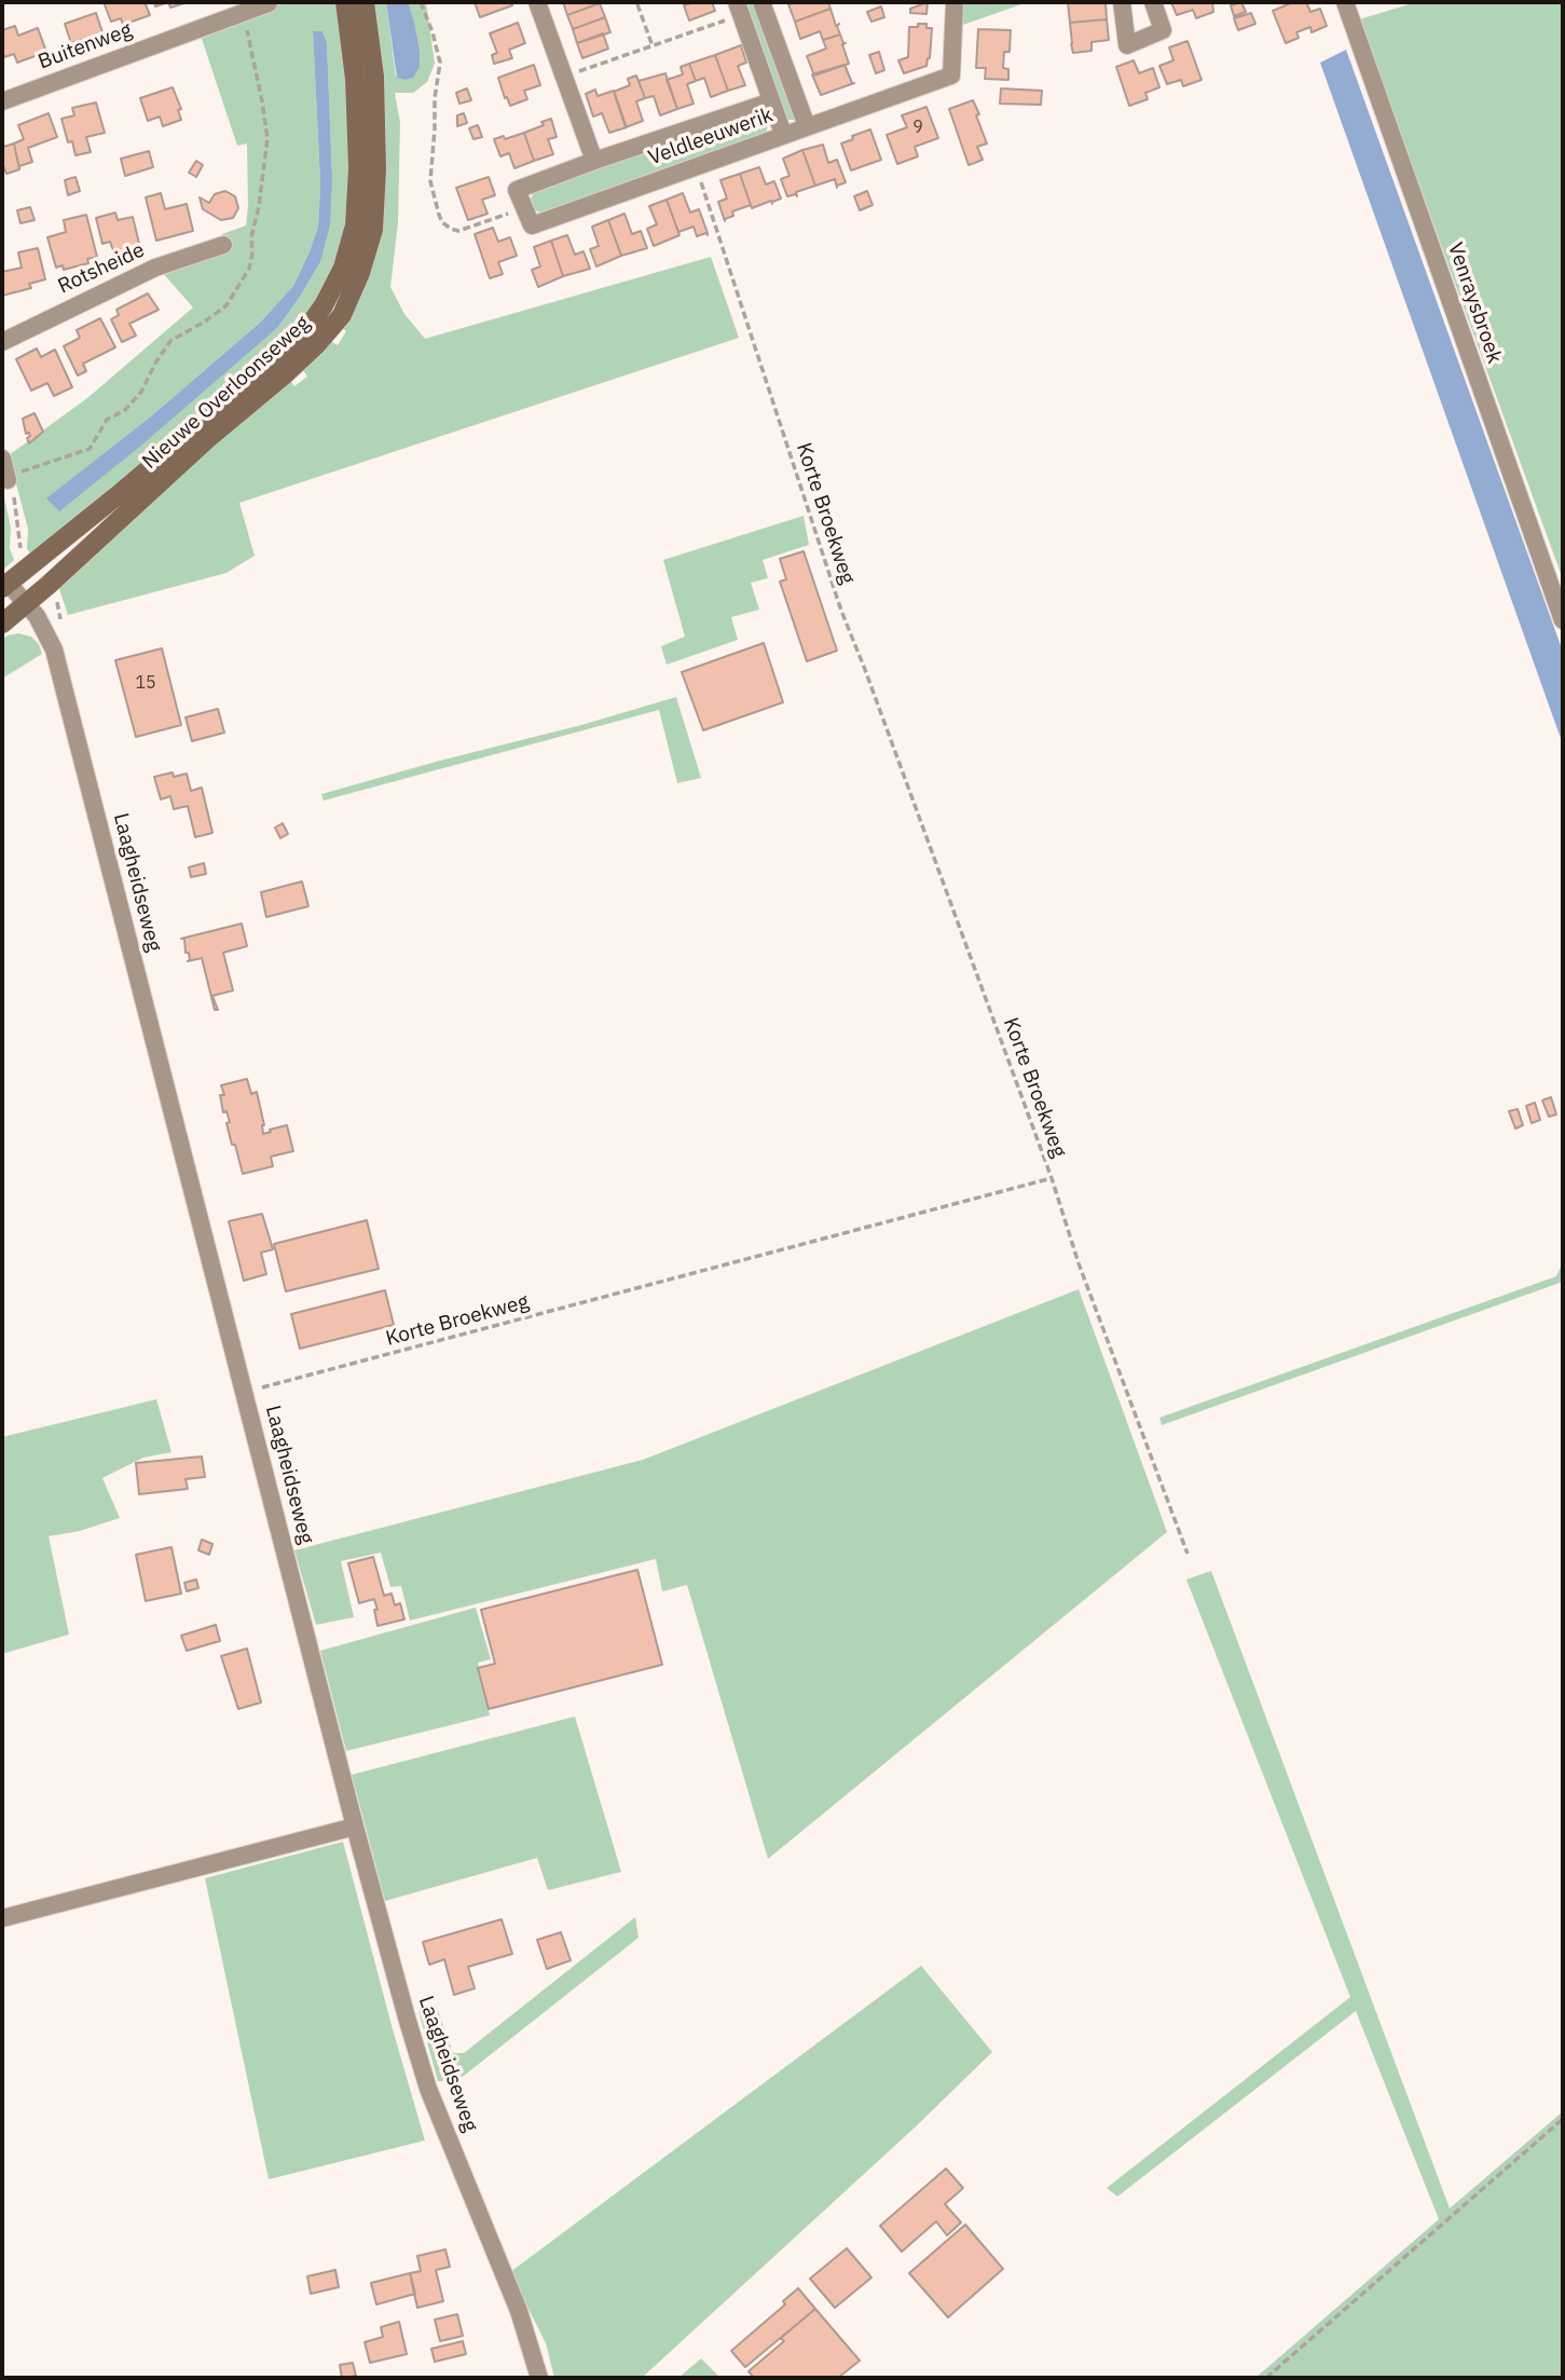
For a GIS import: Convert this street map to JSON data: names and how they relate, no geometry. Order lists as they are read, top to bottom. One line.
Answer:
{"streets":{"street":["Buitenweg","Veldleeuwerik","Rotsheide","Venraysbroek","Nieuwe Overloonseweg","Laagheidseweg"],"path":["Korte Broekweg"]},"crossings":[["Veldleeuwerik","Korte Broekweg"],["Nieuwe Overloonseweg","Laagheidseweg"],["Korte Broekweg","Laagheidseweg"]],"house_numbers":["9","15"]}
